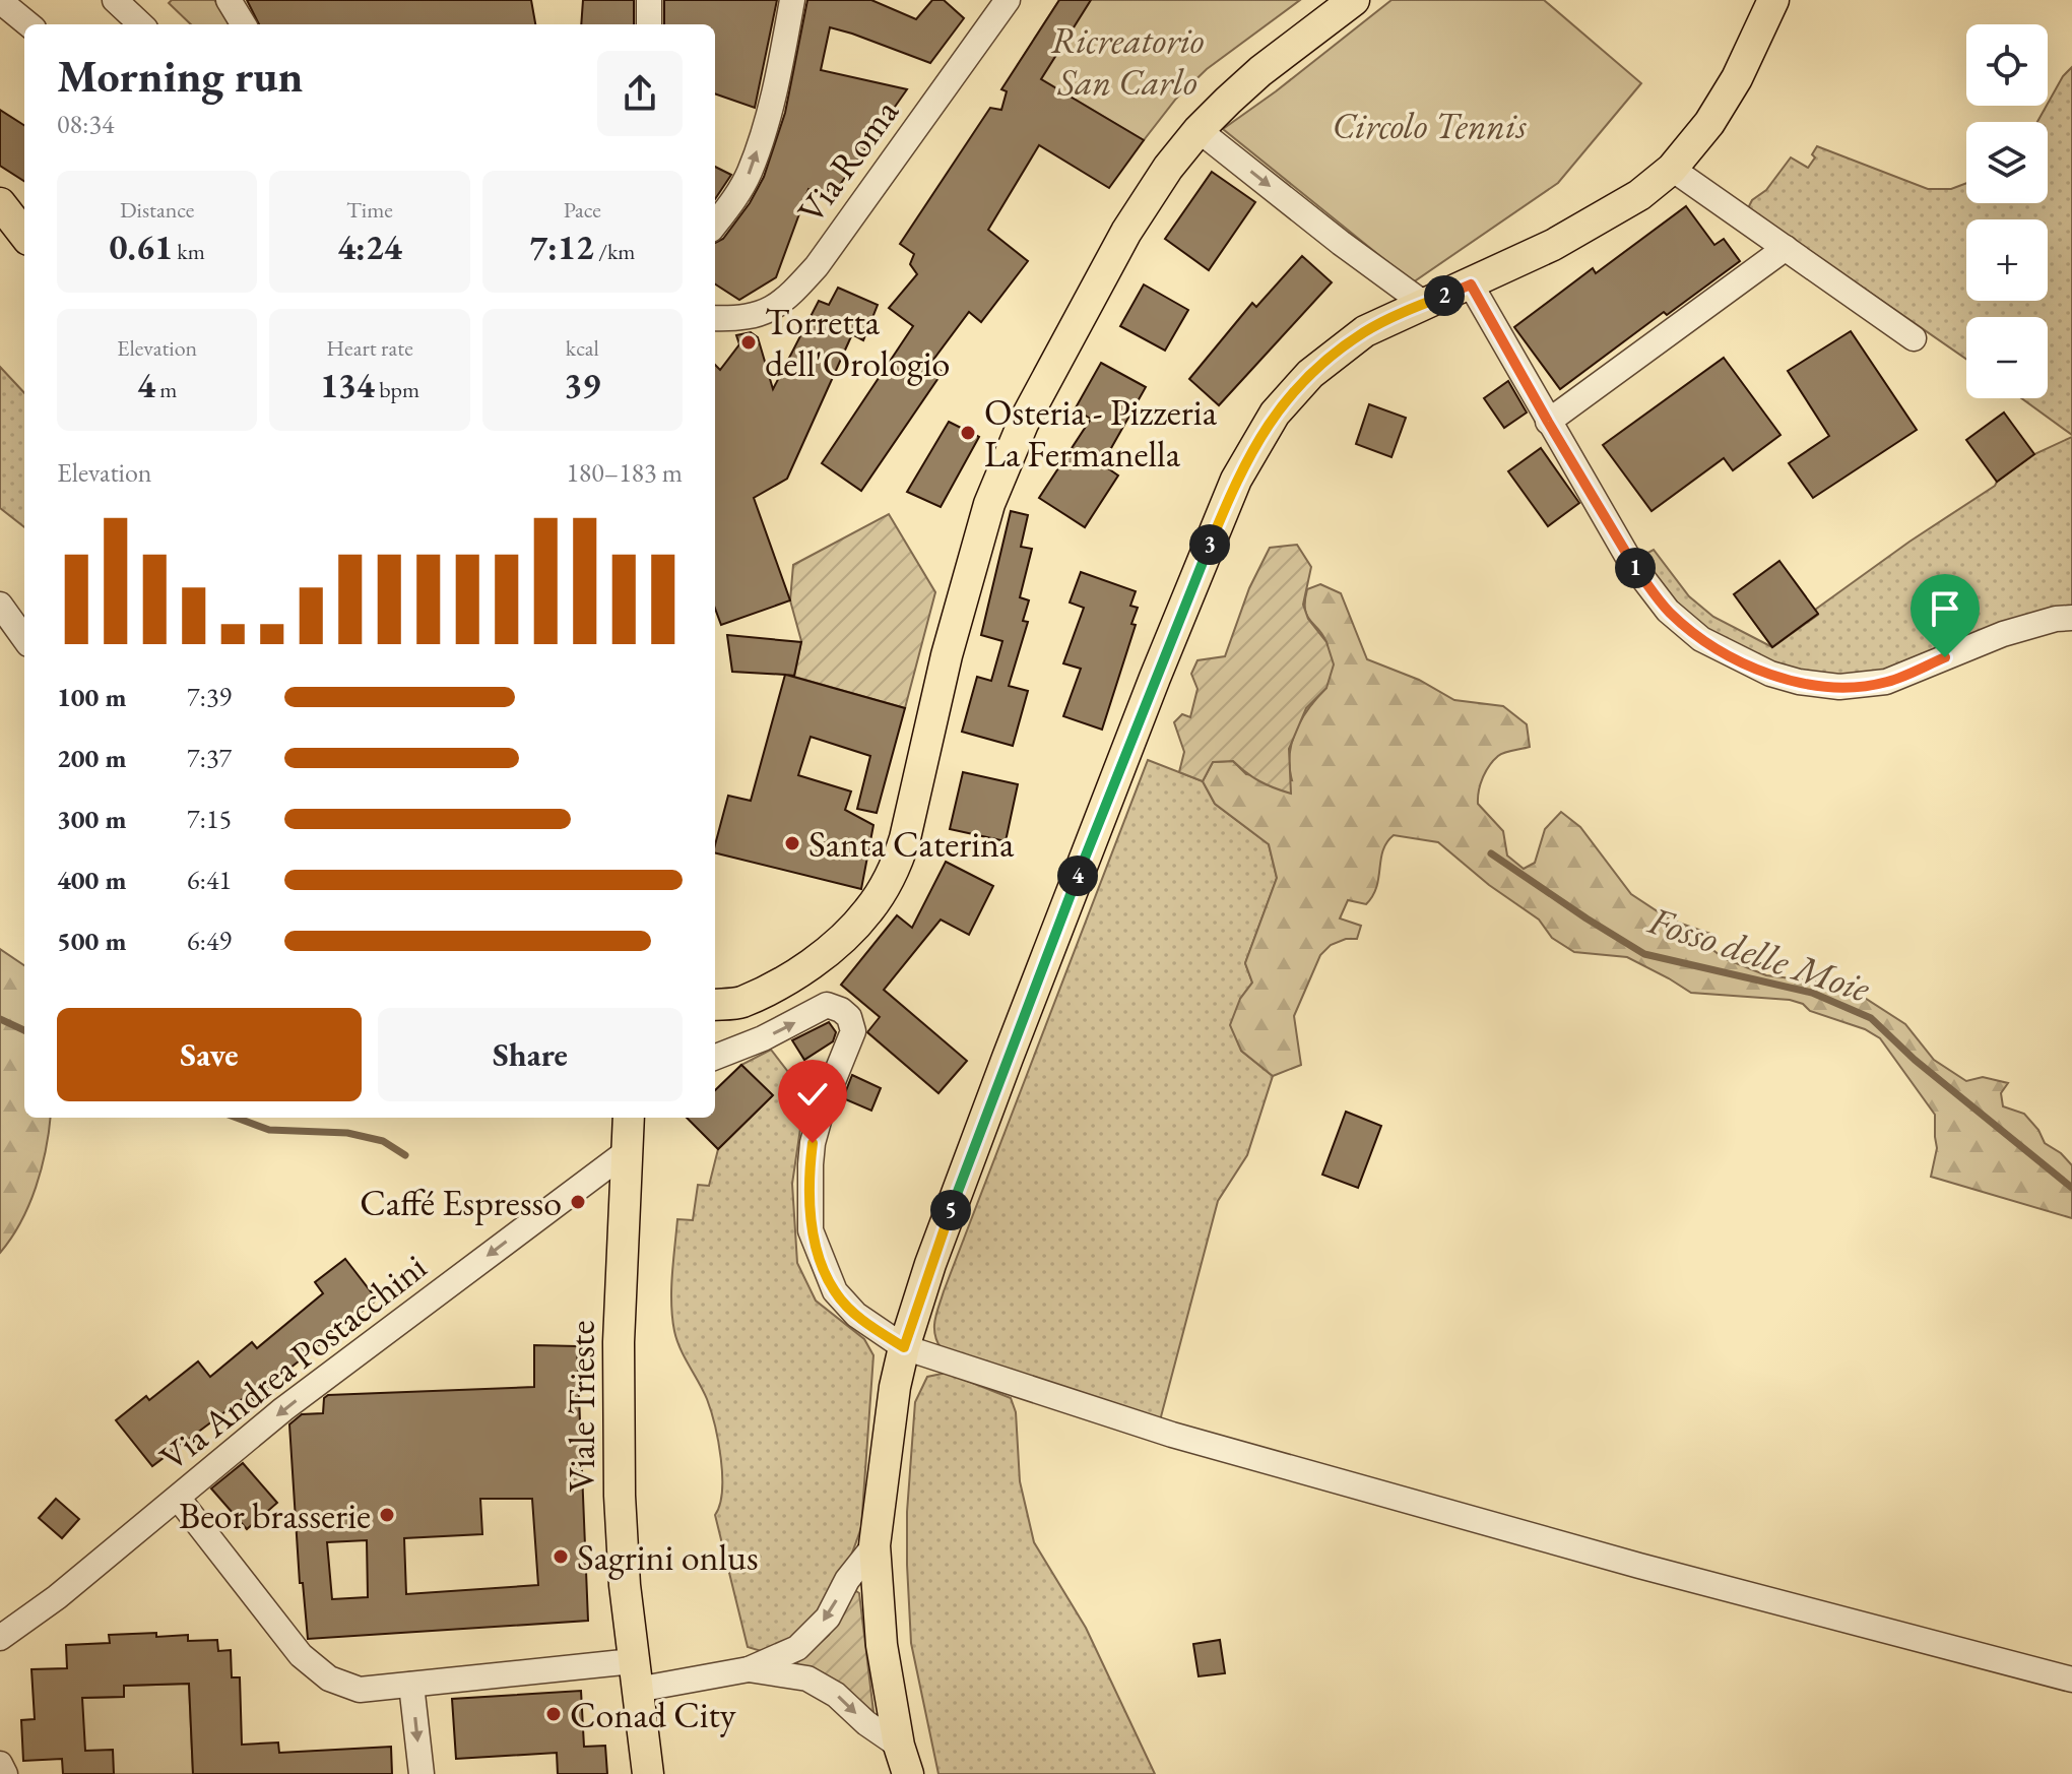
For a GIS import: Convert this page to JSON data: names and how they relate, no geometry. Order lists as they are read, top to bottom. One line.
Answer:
{"streets":{"main road":["Viale Trieste"],"street":["Via Roma","Via Andrea Postacchini"]},"crossings":[["Via Andrea Postacchini","Viale Trieste"]],"one_way":["Via Andrea Postacchini"],"water":["Fosso delle Moie"],"parks":["Ricreatorio San Carlo","Circolo Tennis"],"places":["Torretta dell'Orologio","Osteria - Pizzeria La Fermanella","Santa Caterina","Caffé Espresso","Beor brasserie","Sagrini onlus","Conad City"],"page":{"map_buttons":["+","−"],"heading":["Morning run","08:34"],"stats":[["Distance","0.61 km"],["Time","4:24"],["Pace","7:12 /km"],["Elevation","4 m"],["Heart rate","134 bpm"],["kcal","39"]],"pins":["2","3","1","4","5"],"chart":["Elevation","180–183 m"],"list":[{"name":"100 m","note":"7:39"},{"name":"200 m","note":"7:37"},{"name":"300 m","note":"7:15"},{"name":"400 m","note":"6:41"},{"name":"500 m","note":"6:49"}],"buttons":["Save","Share"]}}
